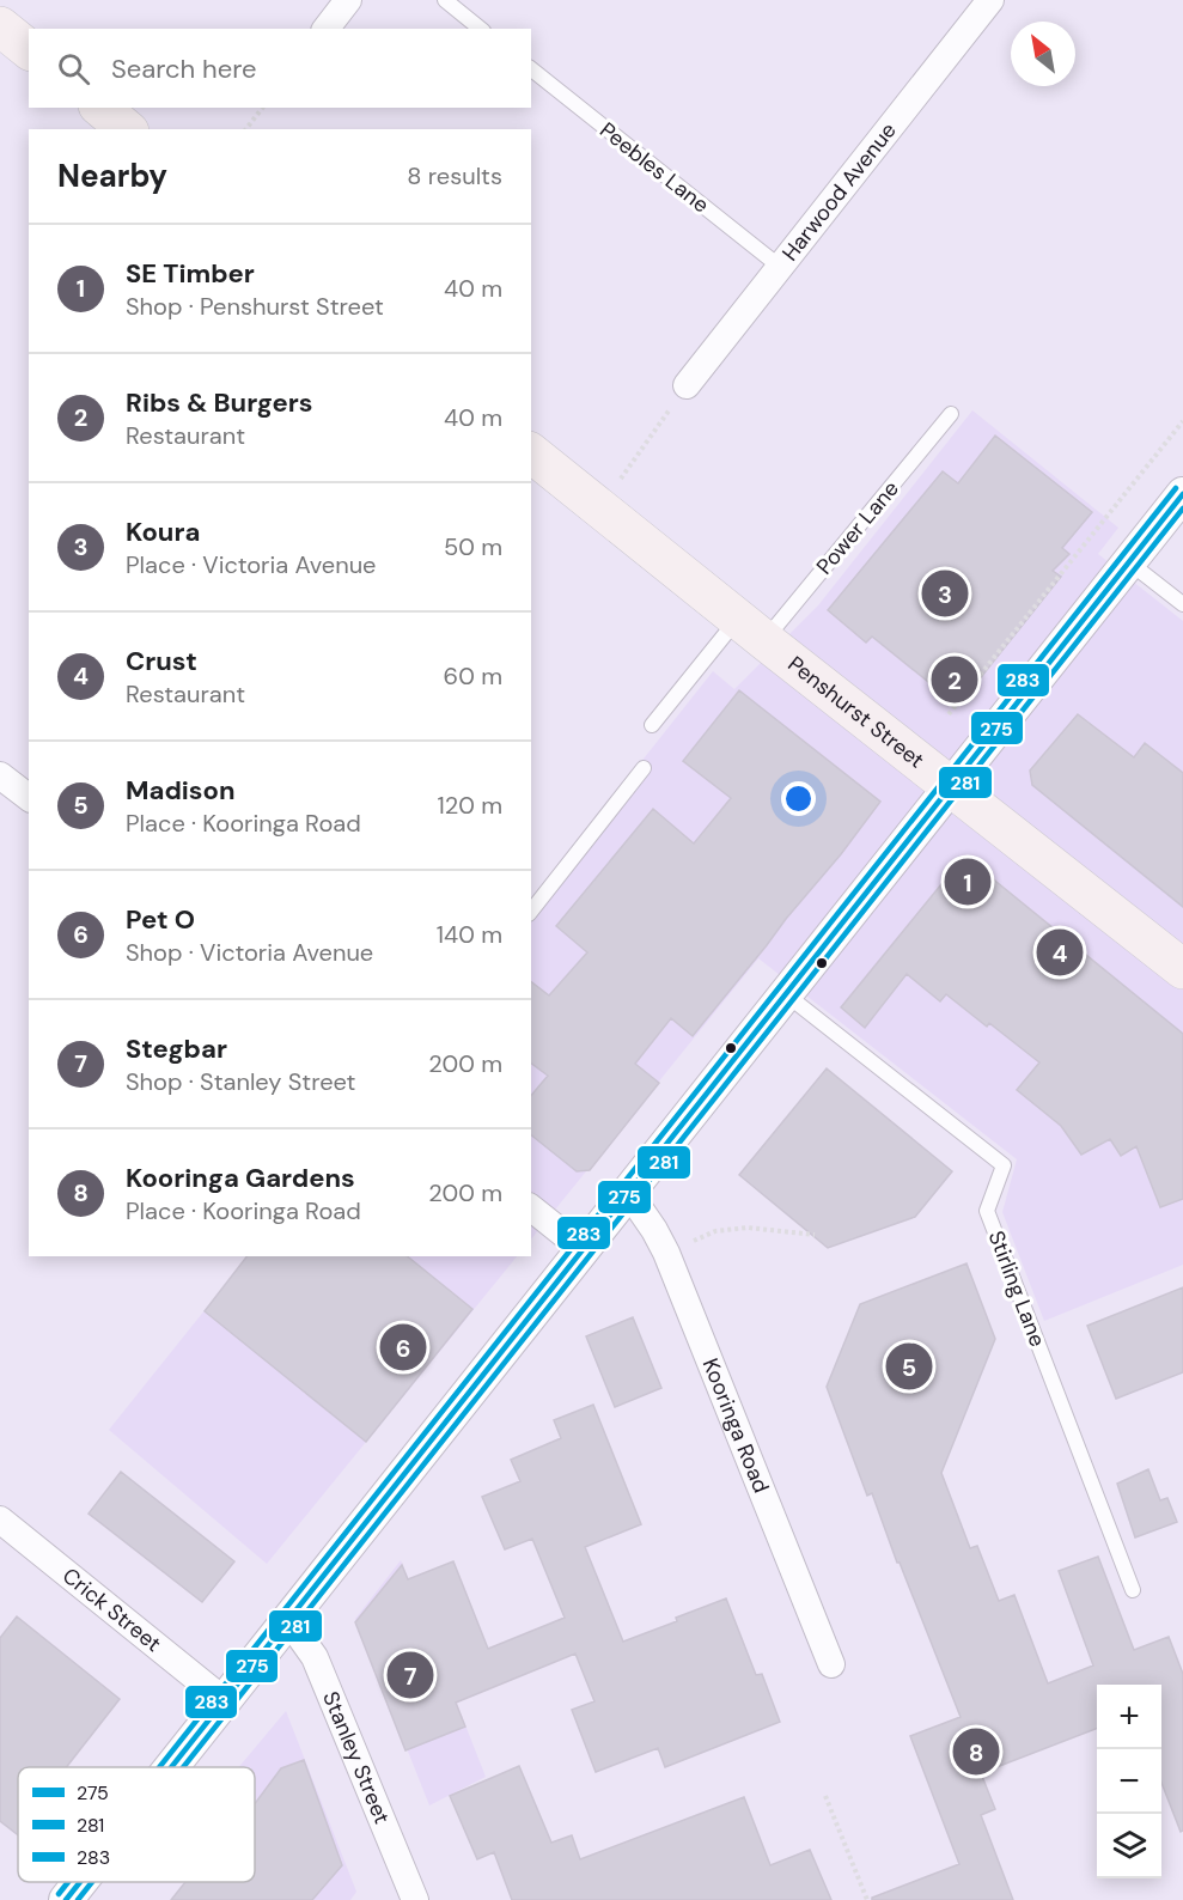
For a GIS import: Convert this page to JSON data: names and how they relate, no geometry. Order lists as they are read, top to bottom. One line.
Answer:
{"streets":{"main road":["Penshurst Street"],"street":["Harwood Avenue","Kooringa Road","Crick Street","Stanley Street"],"lane":["Peebles Lane","Power Lane","Stirling Lane"]},"crossings":[["Peebles Lane","Harwood Avenue"],["Power Lane","Penshurst Street"]],"lines":["transit line 283","transit line 275","transit line 281"],"legend":["275","281","283"],"north":"top left","page":{"search":"Search here","heading":["Nearby","8 results"],"list":[{"mark":"1","name":"SE Timber","note":"Shop · Penshurst Street","value":"40 m"},{"mark":"2","name":"Ribs & Burgers","note":"Restaurant","value":"40 m"},{"mark":"3","name":"Koura","note":"Place · Victoria Avenue","value":"50 m"},{"mark":"4","name":"Crust","note":"Restaurant","value":"60 m"},{"mark":"5","name":"Madison","note":"Place · Kooringa Road","value":"120 m"},{"mark":"6","name":"Pet O","note":"Shop · Victoria Avenue","value":"140 m"},{"mark":"7","name":"Stegbar","note":"Shop · Stanley Street","value":"200 m"},{"mark":"8","name":"Kooringa Gardens","note":"Place · Kooringa Road","value":"200 m"}],"pins":["3","2","1","4","6","5","7","8"],"map_buttons":["+","−"]}}
